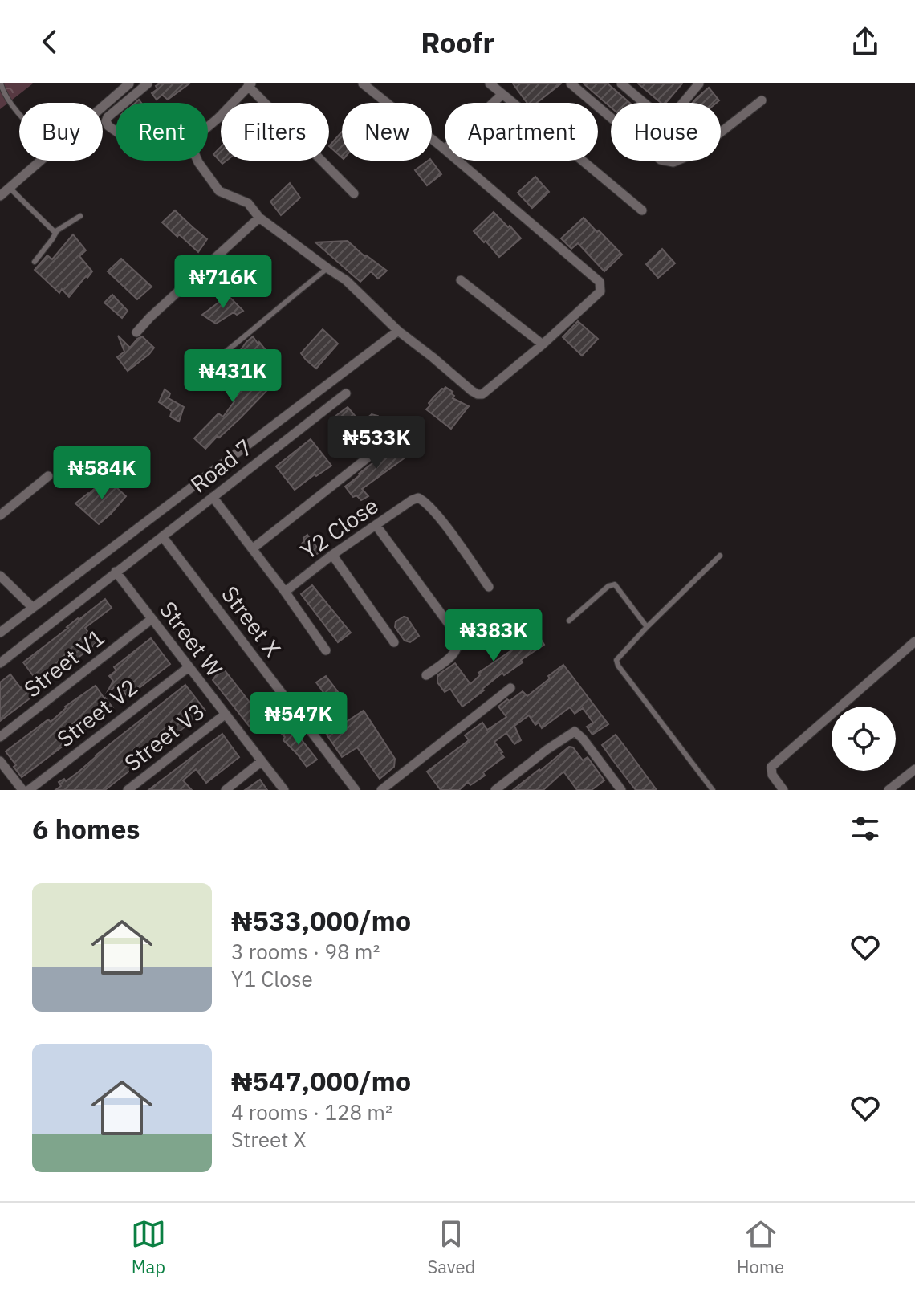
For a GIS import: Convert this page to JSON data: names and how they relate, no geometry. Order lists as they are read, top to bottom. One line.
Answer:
{"streets":{"street":["Road 7","Y2 Close","Street X","Street W","Street V1","Street V2","Street V3"]},"crossings":[["Road 7","Street X"],["Road 7","Street W"],["Street W","Street V1"],["Street W","Street V2"],["Street W","Street V3"]],"page":{"header":"Roofr","chip":["Buy","Rent","Filters","New","Apartment","House"],"price":["₦716K","₦431K","₦533K","₦584K","₦383K","₦547K"],"heading":"6 homes","list":[{"name":"₦533,000/mo","note":"3 rooms · 98 m² · Y1 Close"},{"name":"₦547,000/mo","note":"4 rooms · 128 m² · Street X"}],"tabs":["Map","Saved","Home"]}}
